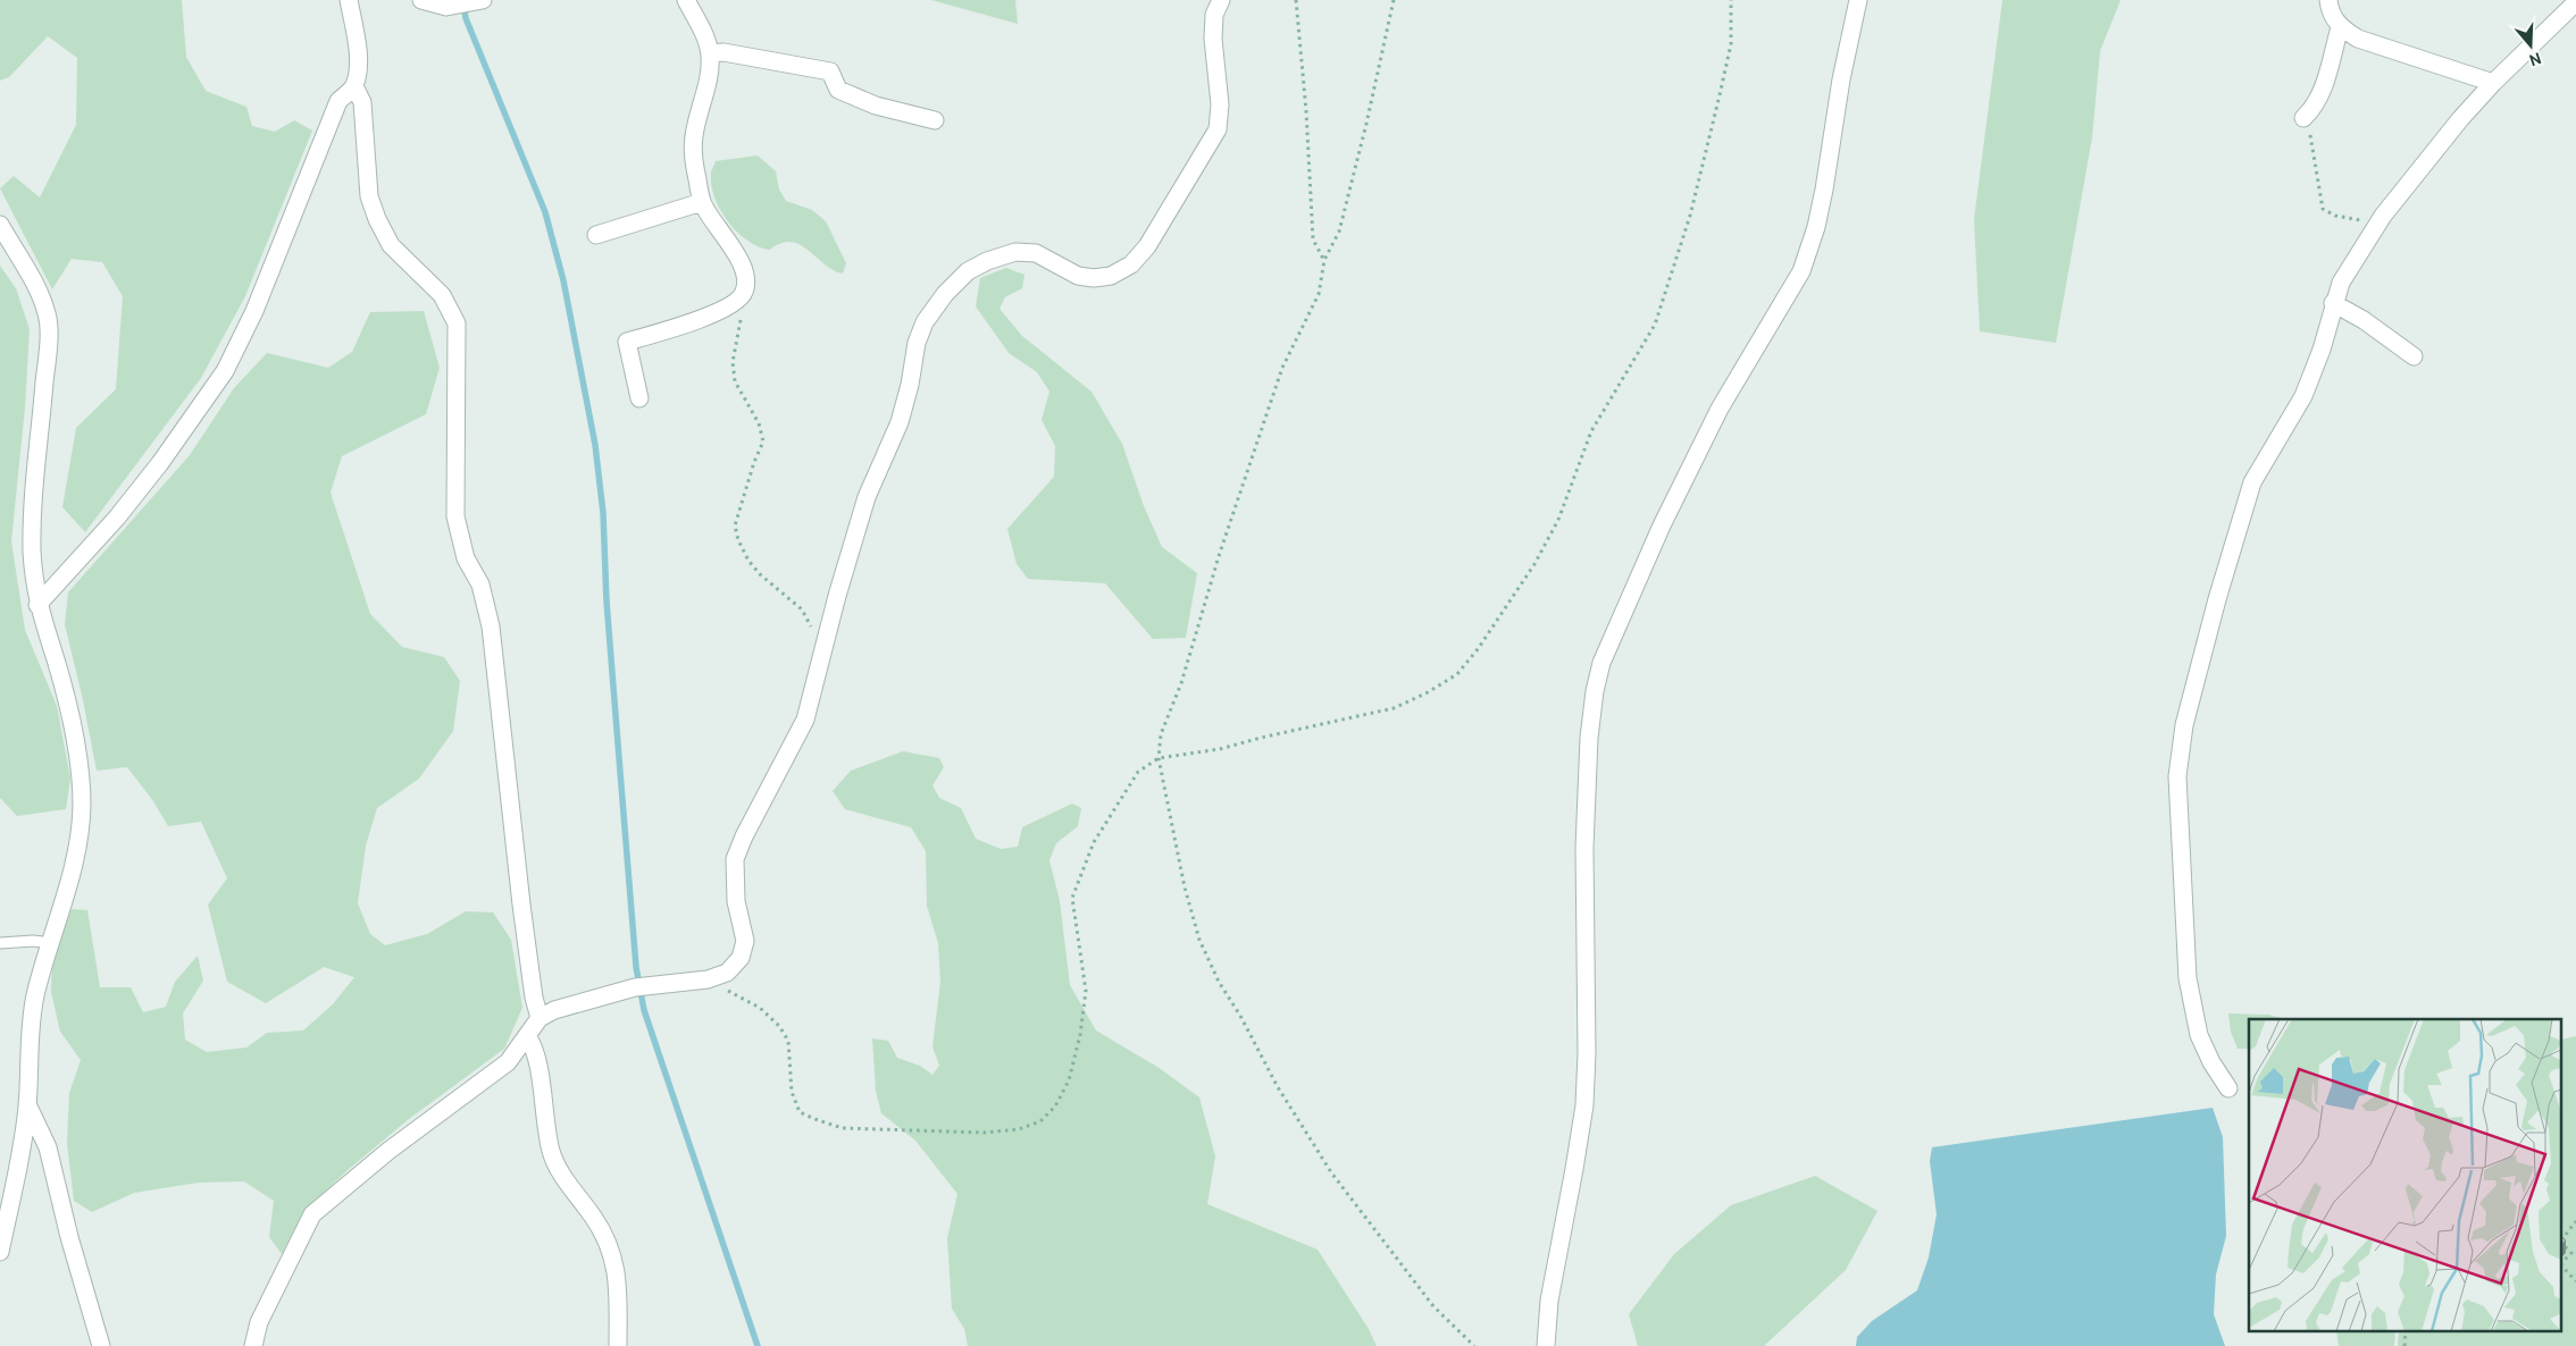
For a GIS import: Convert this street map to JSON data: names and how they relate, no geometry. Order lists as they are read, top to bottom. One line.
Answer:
{"north":"bottom"}
